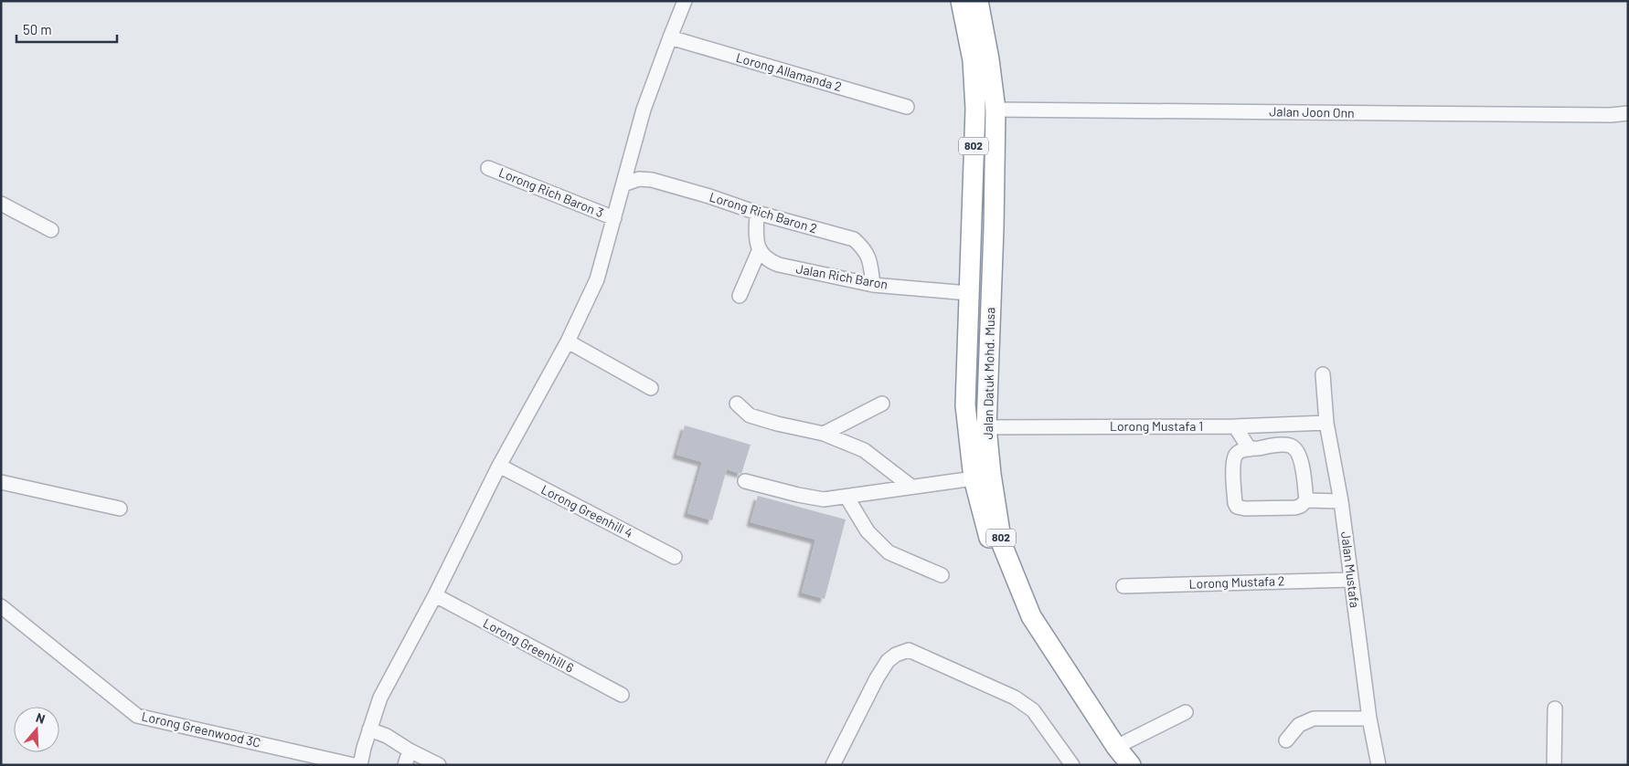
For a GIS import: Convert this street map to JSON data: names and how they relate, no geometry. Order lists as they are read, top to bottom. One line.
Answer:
{"streets":{"highway":["802","Jalan Datuk Mohd. Musa"],"street":["Lorong Allamanda 2","Jalan Joon Onn","Lorong Rich Baron 3","Lorong Rich Baron 2","Jalan Rich Baron","Lorong Mustafa 1","Lorong Greenhill 4","Jalan Mustafa","Lorong Mustafa 2","Lorong Greenhill 6","Lorong Greenwood 3C"]},"crossings":[["Jalan Joon Onn","Jalan Datuk Mohd. Musa"],["Lorong Rich Baron 2","Jalan Rich Baron"],["Jalan Rich Baron","Jalan Datuk Mohd. Musa"],["Jalan Datuk Mohd. Musa","Lorong Mustafa 1"],["Lorong Mustafa 1","Jalan Mustafa"],["Jalan Mustafa","Lorong Mustafa 2"]],"scale_bar":"50 m","north":"top"}
